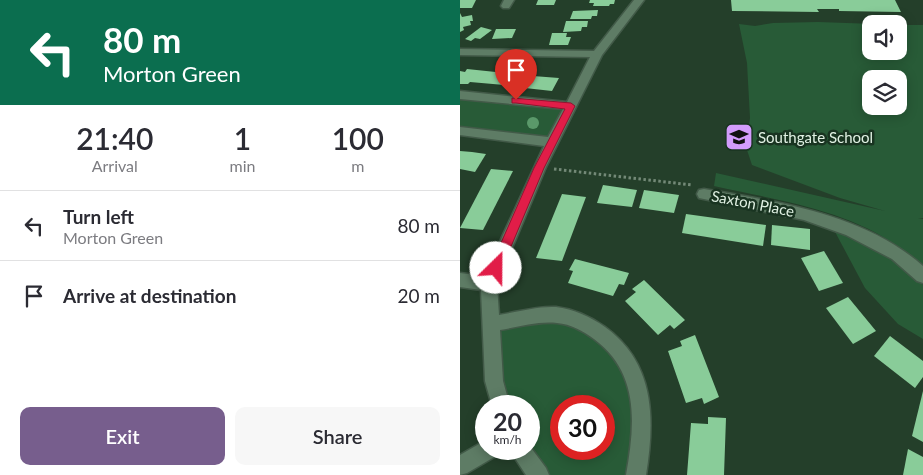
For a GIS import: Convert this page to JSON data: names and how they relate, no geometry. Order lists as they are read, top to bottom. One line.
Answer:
{"streets":{"street":["Saxton Place"]},"places":{"school or university":["Southgate School"]},"page":{"turn":["80 m","Morton Green"],"eta":["21:40","Arrival","1","min","100","m"],"list":[{"name":"Turn left","note":"Morton Green","value":"80 m"},{"name":"Arrive at destination","value":"20 m"}],"speed":"20 km/h","limit":"30","buttons":["Exit","Share"]}}
